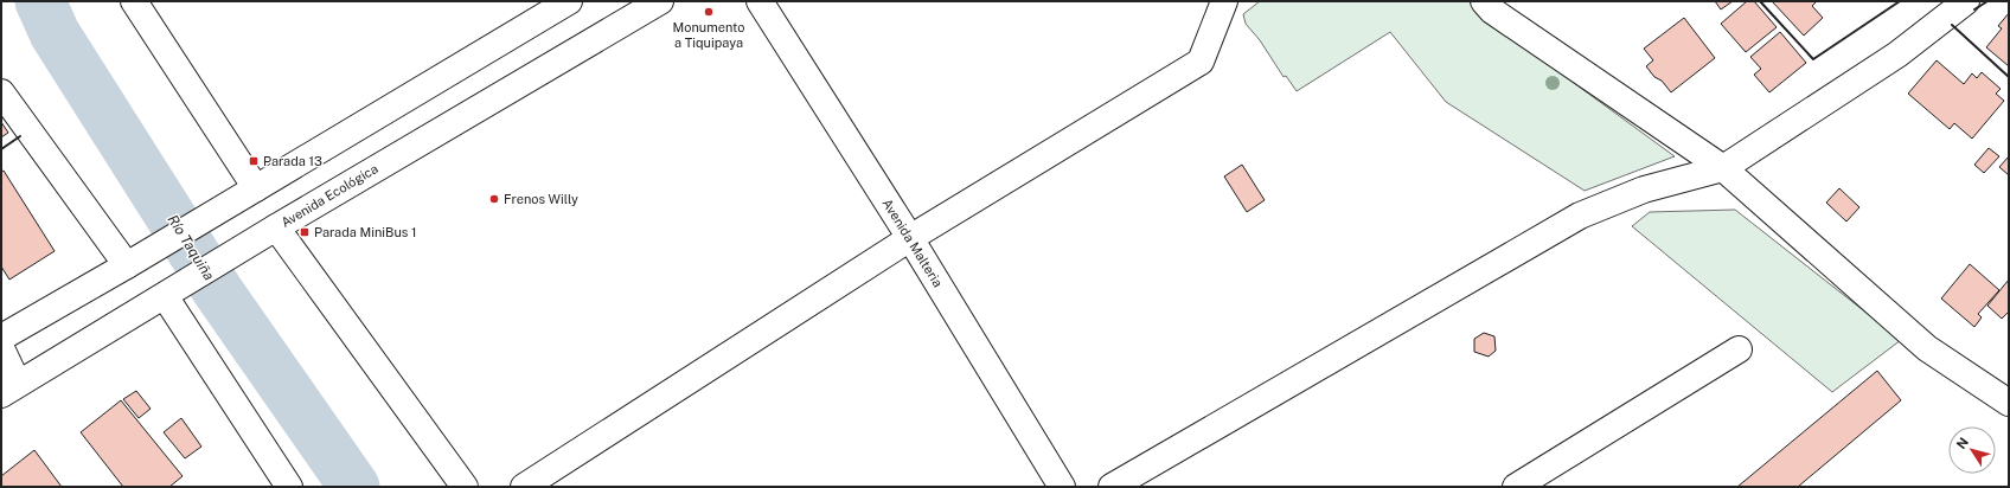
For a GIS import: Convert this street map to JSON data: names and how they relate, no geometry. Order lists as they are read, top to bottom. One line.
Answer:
{"streets":{"street":["Avenida Ecológica","Avenida Malteria"]},"water":["Río Taquiña"],"places":{"other":["Monumento a Tiquipaya","Frenos Willy"],"transit":["Parada 13","Parada MiniBus 1"]},"north":"top left"}
